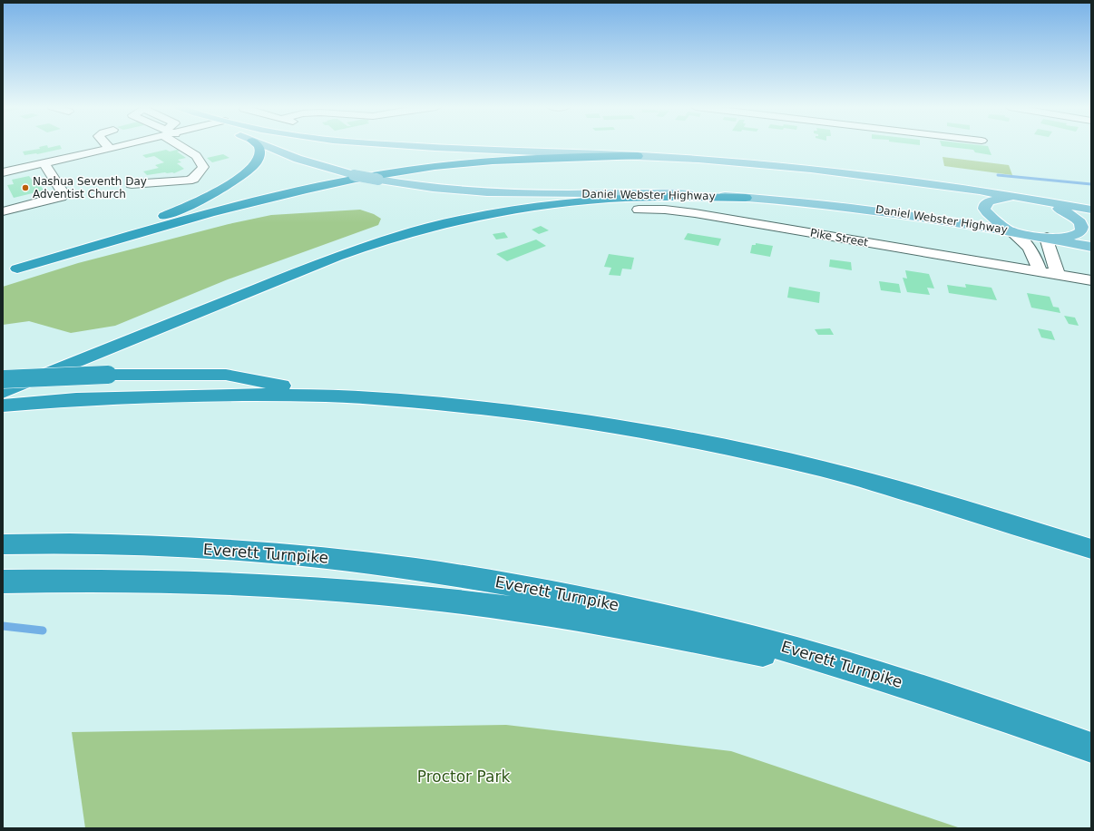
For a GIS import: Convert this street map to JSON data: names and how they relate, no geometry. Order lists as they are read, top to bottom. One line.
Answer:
{"streets":{"highway":["Everett Turnpike"],"main road":["Daniel Webster Highway"],"street":["Pike Street"]},"parks":["Proctor Park"],"places":["Nashua Seventh Day Adventist Church"]}
